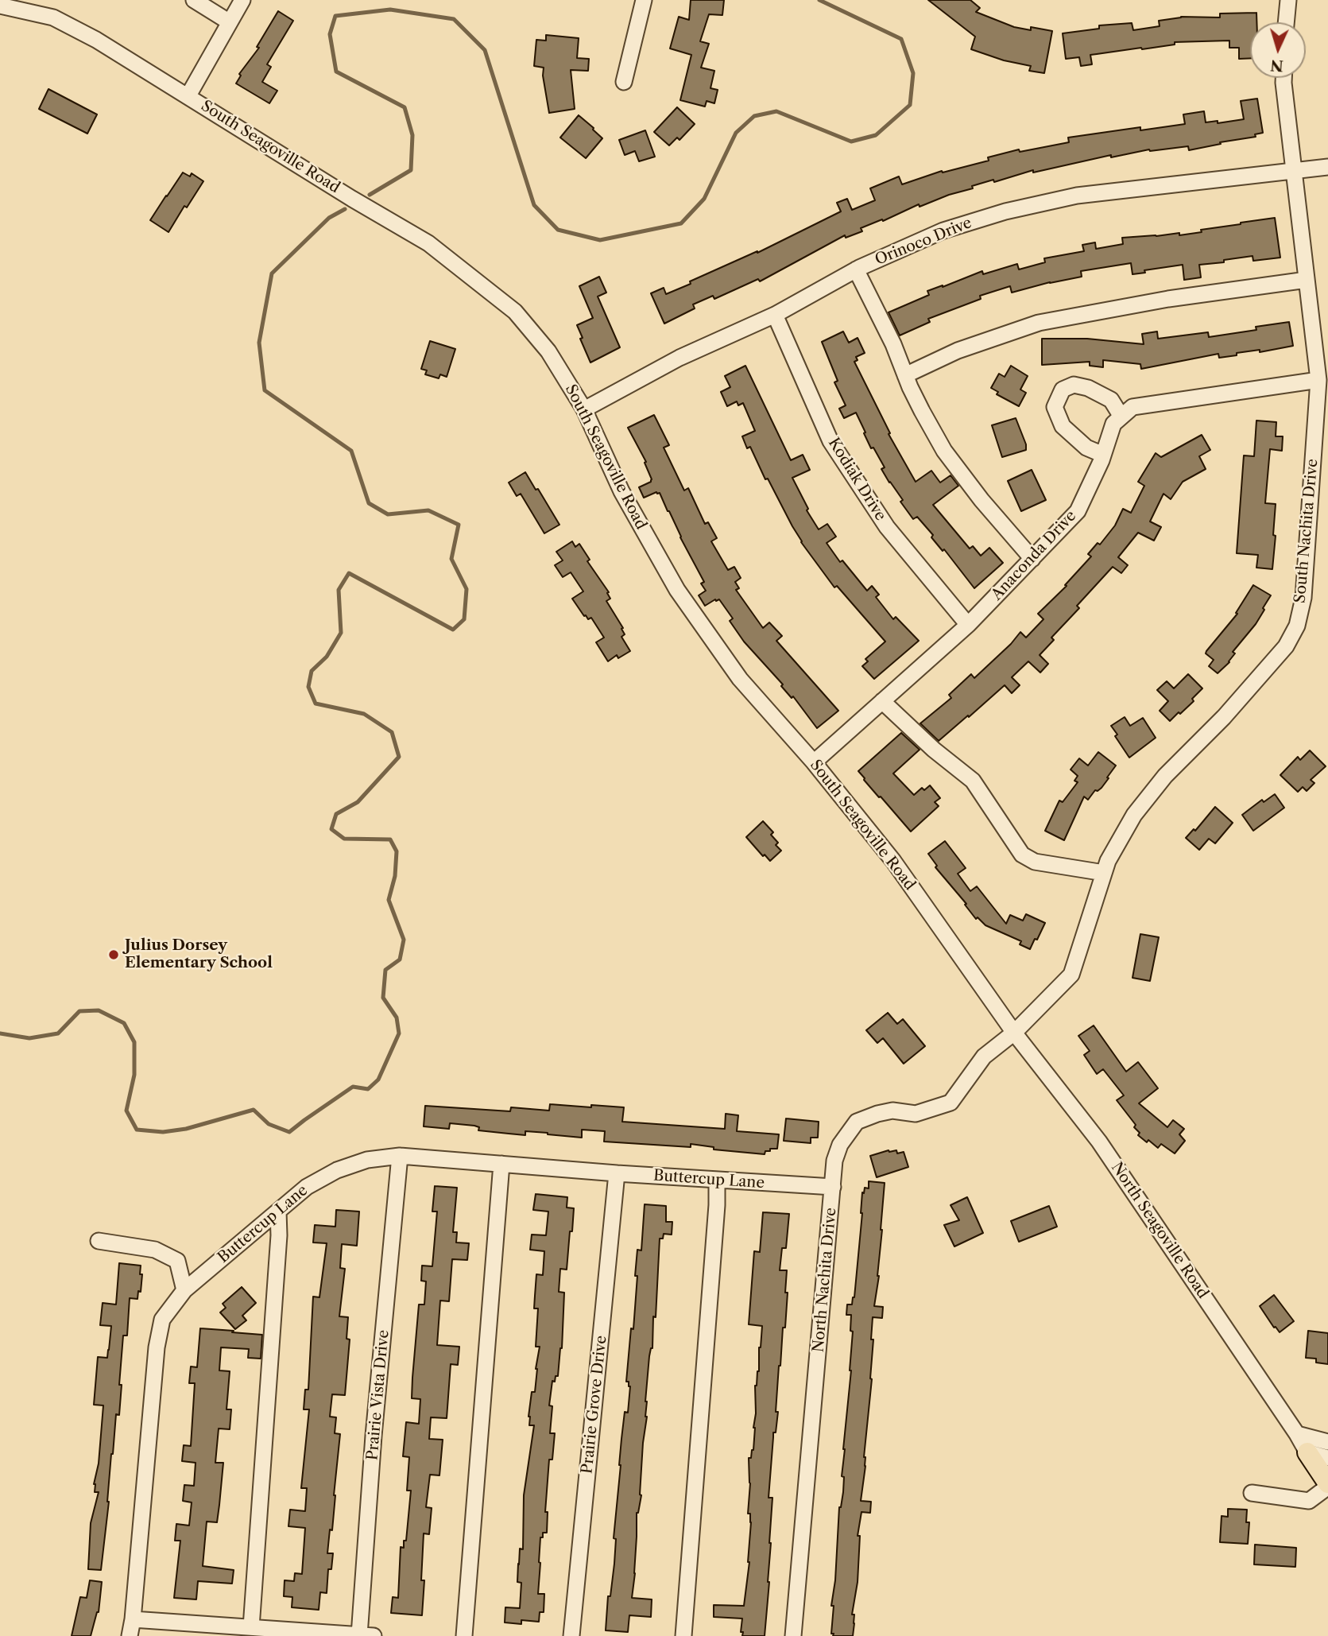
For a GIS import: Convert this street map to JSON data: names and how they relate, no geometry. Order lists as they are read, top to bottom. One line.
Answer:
{"streets":{"street":["South Seagoville Road","Orinoco Drive","Kodiak Drive","South Nachita Drive","Anaconda Drive","Buttercup Lane","North Seagoville Road","North Nachita Drive","Prairie Vista Drive","Prairie Grove Drive"]},"crossings":[["South Seagoville Road","Orinoco Drive"],["South Seagoville Road","South Nachita Drive"],["South Seagoville Road","Anaconda Drive"],["South Seagoville Road","North Seagoville Road"],["South Seagoville Road","North Nachita Drive"],["Orinoco Drive","Kodiak Drive"],["Orinoco Drive","South Nachita Drive"],["Kodiak Drive","Anaconda Drive"],["South Nachita Drive","North Seagoville Road"],["South Nachita Drive","North Nachita Drive"],["Buttercup Lane","North Nachita Drive"],["Buttercup Lane","Prairie Vista Drive"],["Buttercup Lane","Prairie Grove Drive"],["North Seagoville Road","North Nachita Drive"]],"places":["Julius Dorsey Elementary School"],"north":"bottom"}
